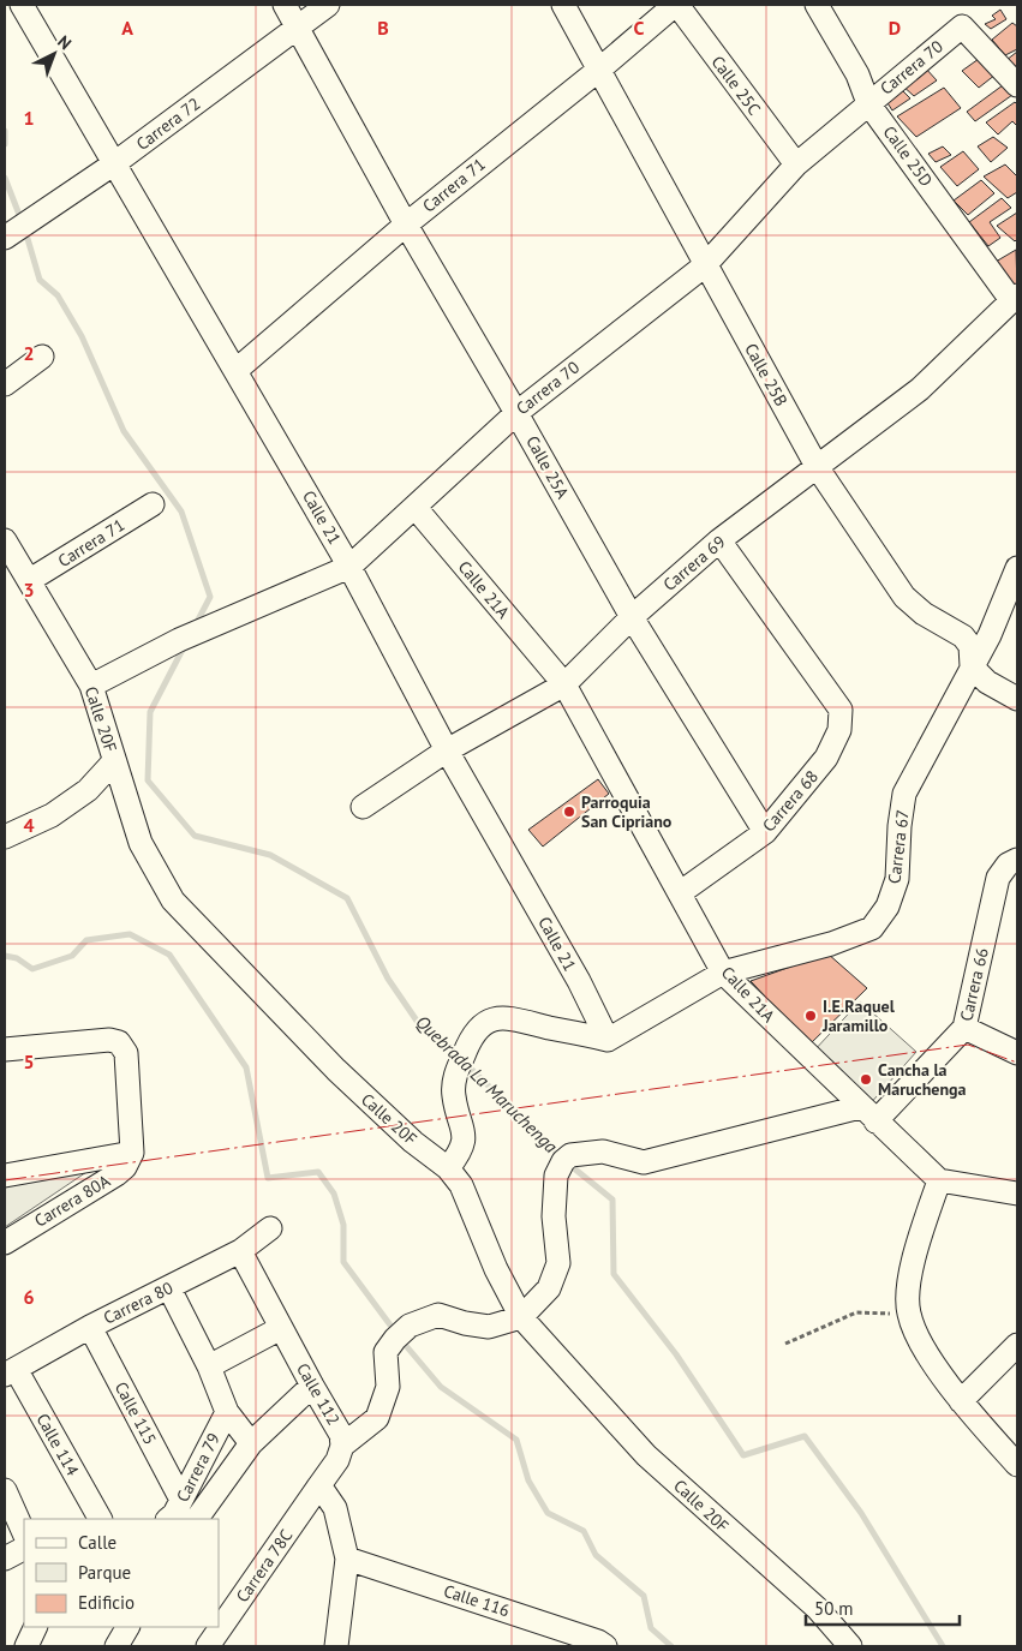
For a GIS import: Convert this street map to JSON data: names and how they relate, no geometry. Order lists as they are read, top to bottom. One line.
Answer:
{"streets":{"street":["Carrera 70","Calle 25C","Carrera 72","Calle 25D","Carrera 71","Calle 25B","Calle 25A","Calle 21","Carrera 69","Calle 21A","Calle 20F","Carrera 68","Carrera 67","Carrera 66","Carrera 80A","Carrera 80","Calle 112","Calle 115","Calle 114","Carrera 79","Carrera 78C","Calle 116"]},"crossings":[["Carrera 70","Calle 25C"],["Carrera 70","Calle 25D"],["Carrera 70","Calle 25B"],["Carrera 70","Calle 25A"],["Carrera 70","Calle 21"],["Carrera 70","Calle 21A"],["Carrera 70","Calle 20F"],["Calle 25C","Carrera 71"],["Carrera 72","Calle 25A"],["Carrera 72","Calle 21"],["Calle 25D","Carrera 69"],["Carrera 71","Calle 25B"],["Carrera 71","Calle 25A"],["Carrera 71","Calle 21"],["Carrera 71","Calle 20F"],["Calle 25B","Carrera 69"],["Calle 25B","Carrera 67"],["Calle 25A","Carrera 69"],["Calle 25A","Carrera 68"],["Calle 21","Carrera 69"],["Calle 21","Carrera 67"],["Carrera 69","Calle 21A"],["Carrera 69","Carrera 68"],["Calle 21A","Carrera 68"],["Calle 21A","Carrera 67"],["Calle 21A","Carrera 66"],["Carrera 80","Calle 112"],["Carrera 80","Calle 115"],["Carrera 80","Calle 114"],["Calle 112","Carrera 78C"],["Calle 115","Carrera 79"]],"water":["Quebrada La Maruchenga"],"places":["Parroquia San Cipriano","I.E.Raquel Jaramillo","Cancha la Maruchenga"],"legend":["Calle","Parque","Edificio"],"scale_bar":"50 m","north":"top right","grid":{"columns":["A","B","C","D"],"rows":["1","2","3","4","5","6"]}}
